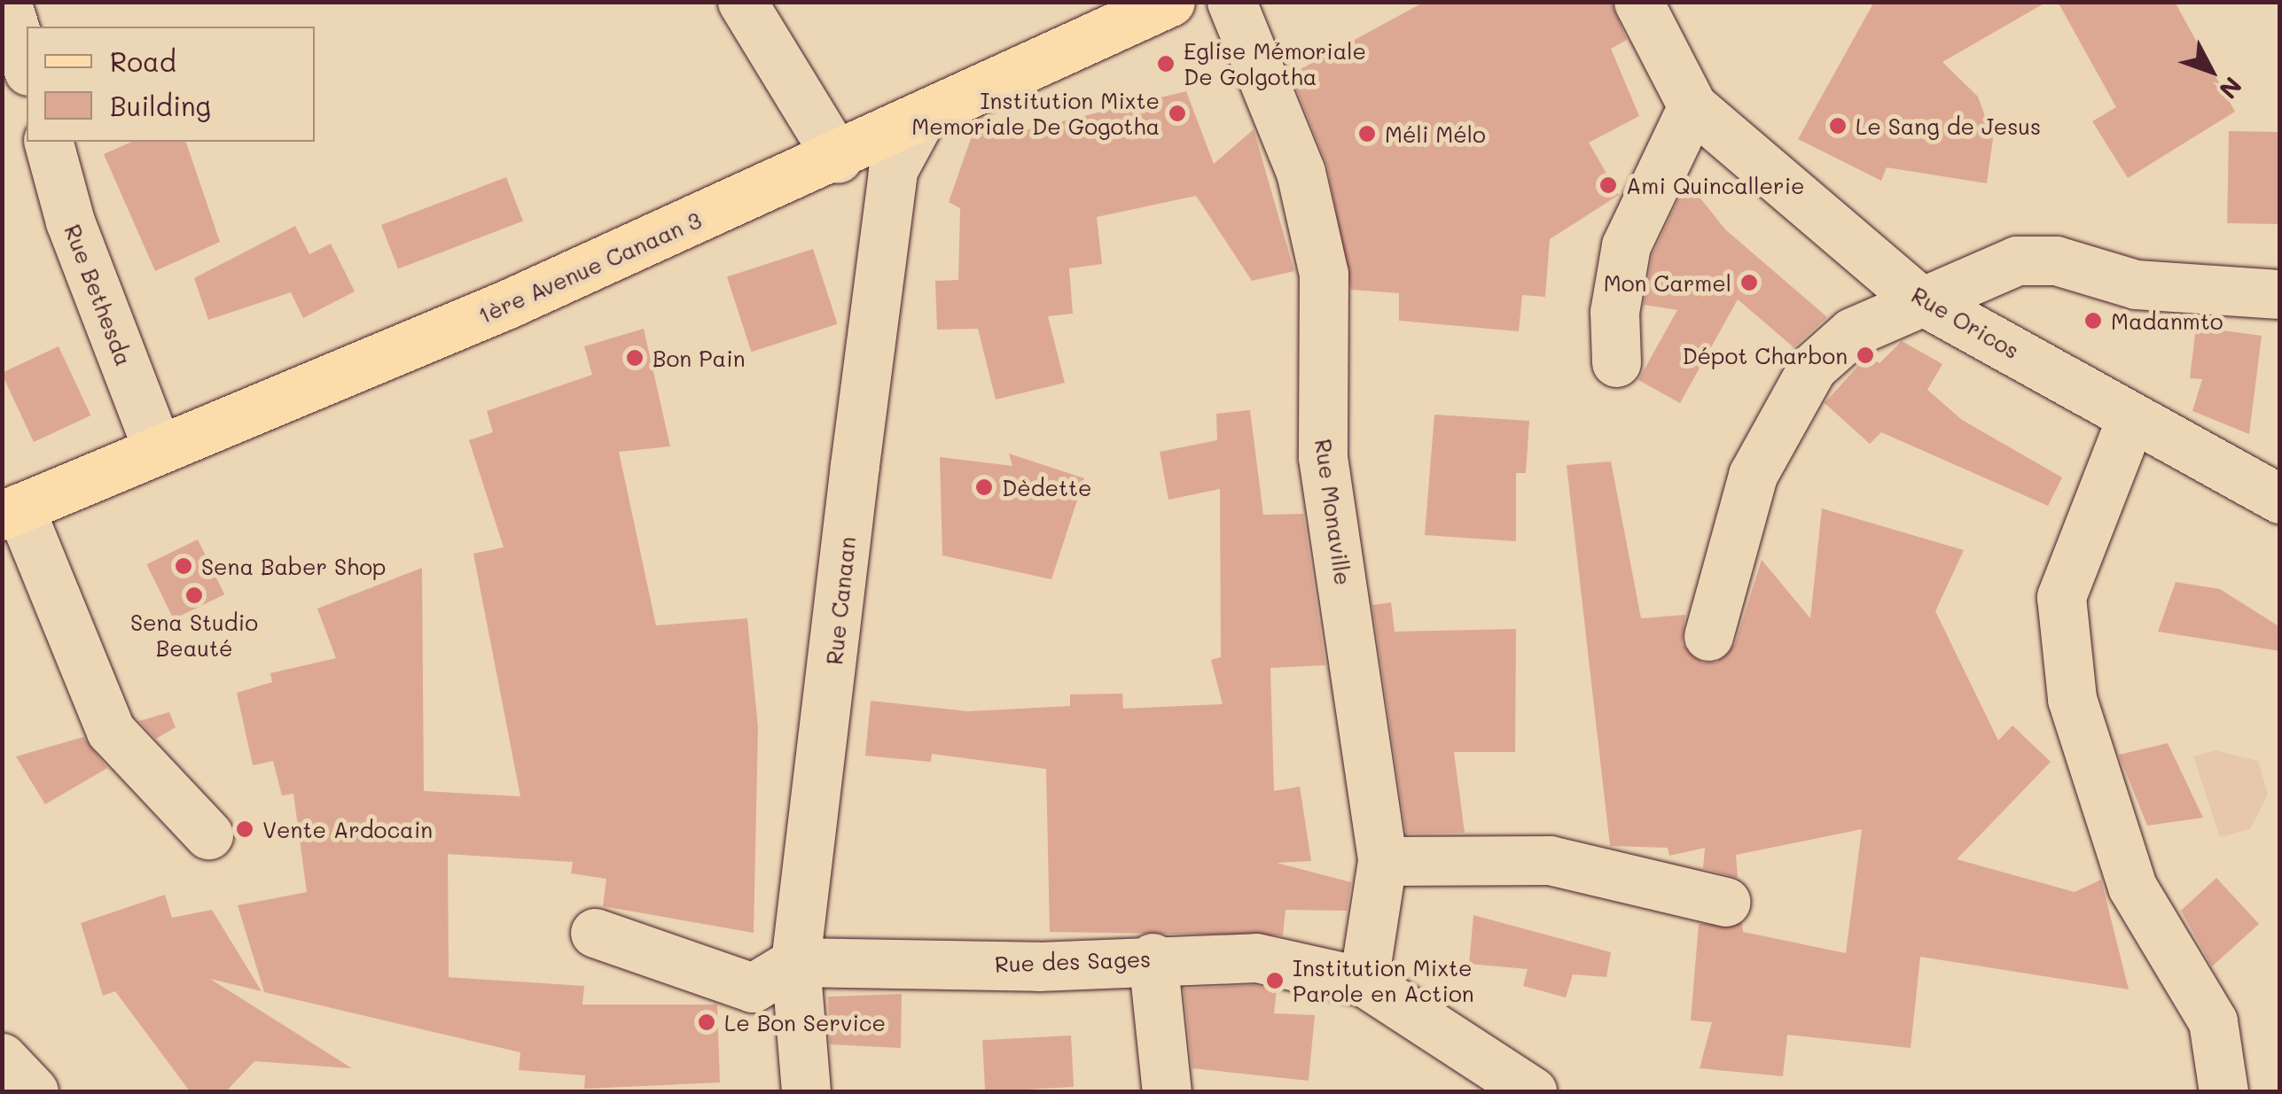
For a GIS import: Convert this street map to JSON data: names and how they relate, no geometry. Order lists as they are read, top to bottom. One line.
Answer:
{"streets":{"main road":["1ère Avenue Canaan 3"],"street":["Rue Bethesda","Rue Oricos","Rue Monaville","Rue Canaan","Rue des Sages"]},"crossings":[["1ère Avenue Canaan 3","Rue Bethesda"],["1ère Avenue Canaan 3","Rue Canaan"],["Rue Monaville","Rue des Sages"],["Rue Canaan","Rue des Sages"]],"places":["Eglise Mémoriale De Golgotha","Institution Mixte Memoriale De Gogotha","Le Sang de Jesus","Méli Mélo","Ami Quincallerie","Mon Carmel","Madanmto","Dépot Charbon","Bon Pain","Dèdette","Sena Baber Shop","Sena Studio Beauté","Vente Ardocain","Institution Mixte Parole en Action","Le Bon Service"],"legend":["Road","Building"],"north":"bottom right"}
